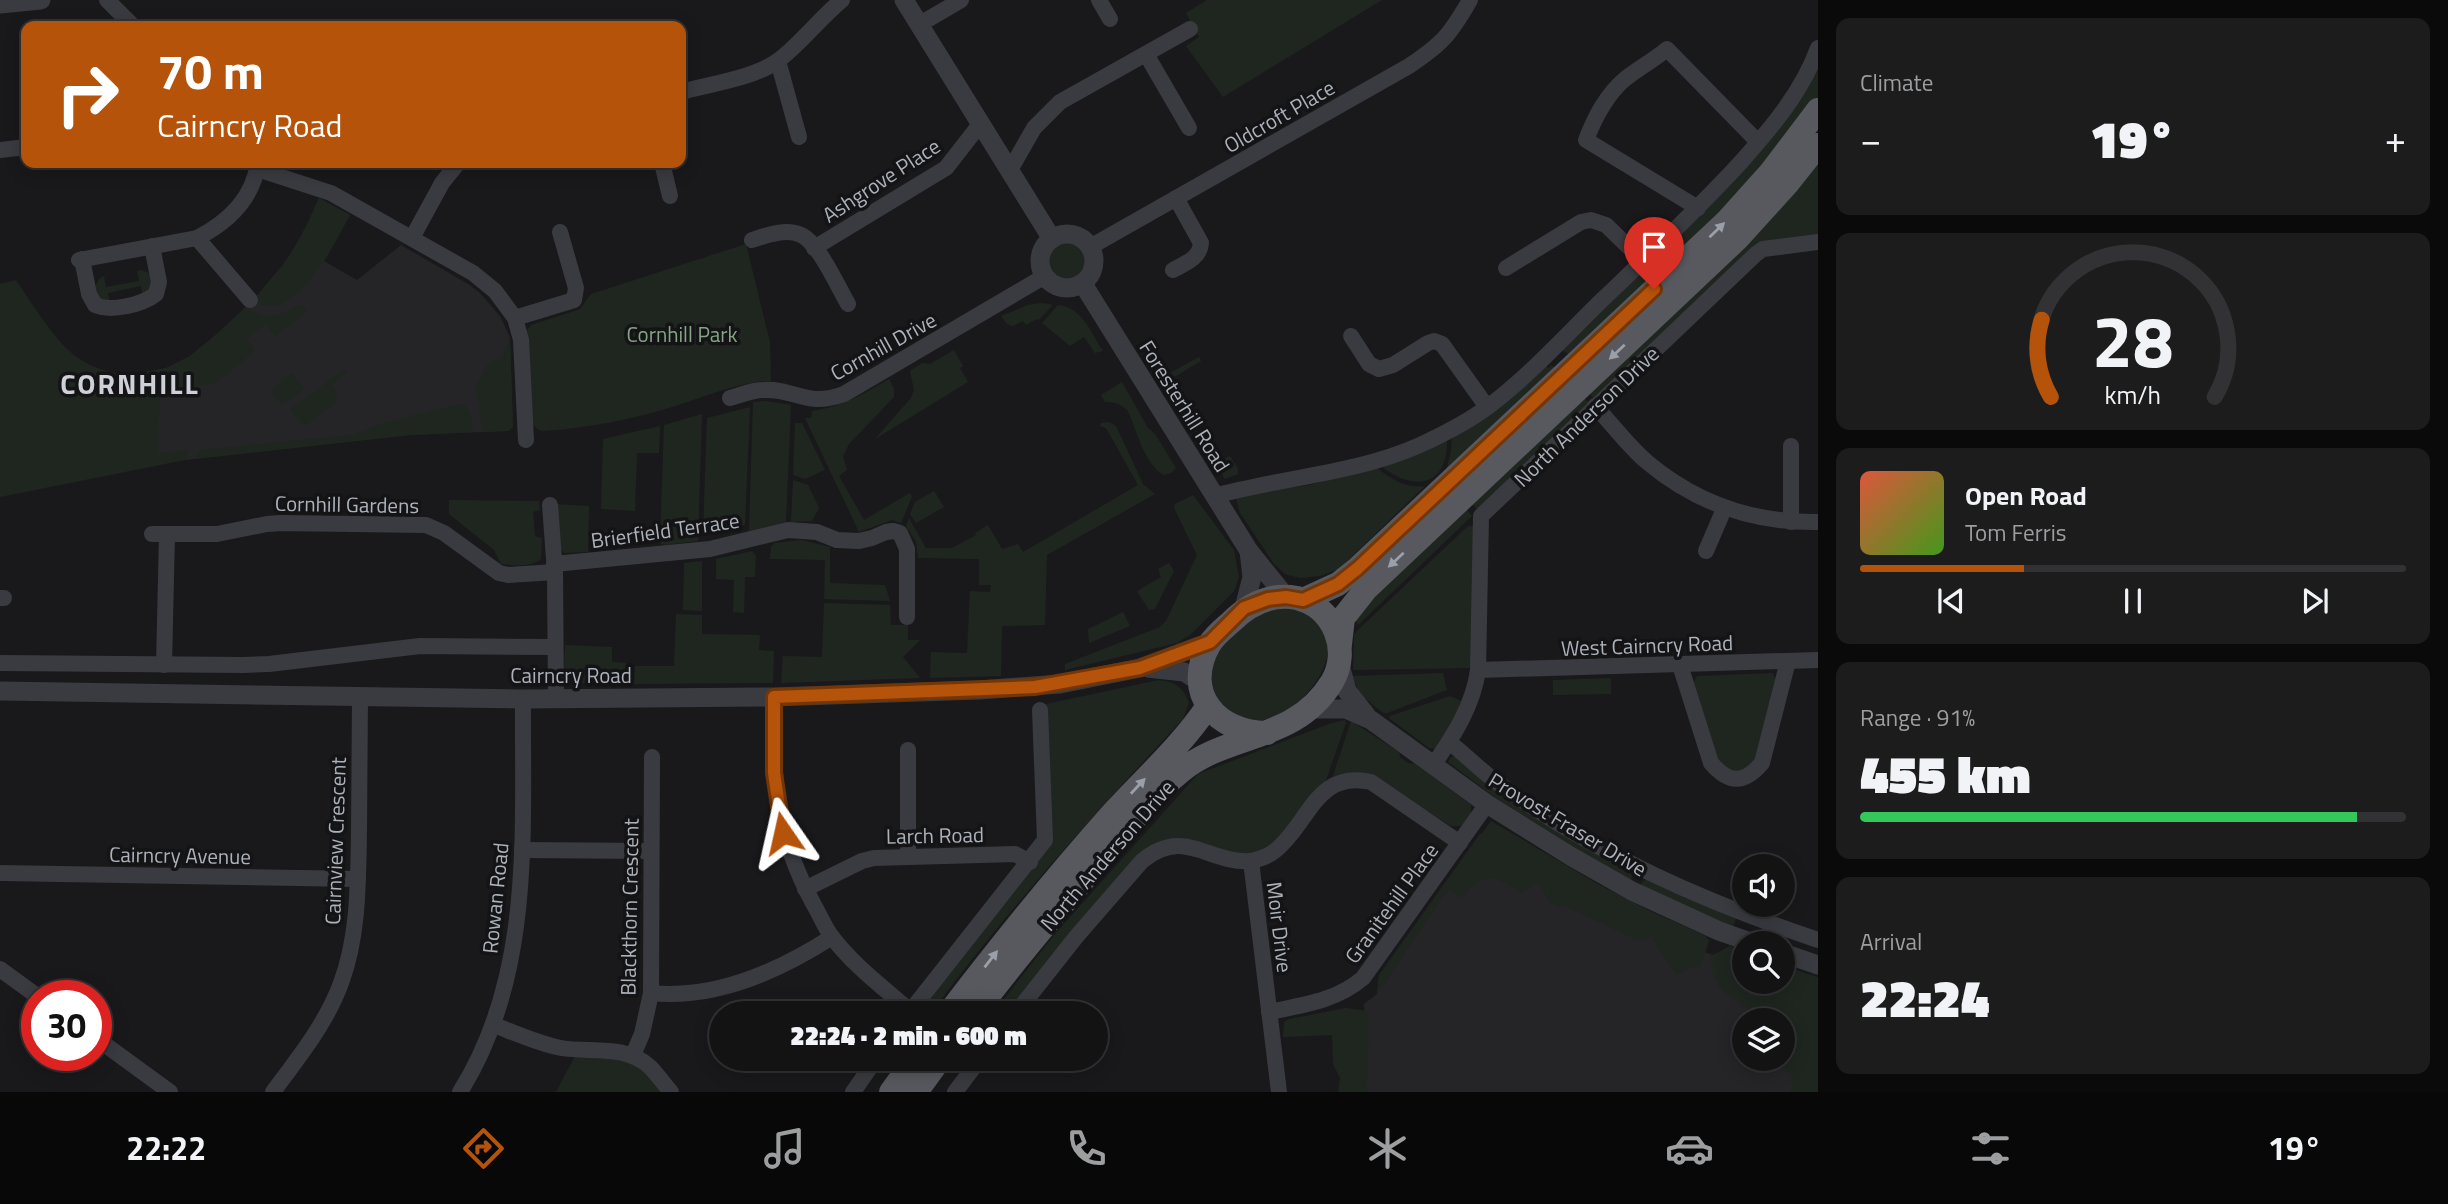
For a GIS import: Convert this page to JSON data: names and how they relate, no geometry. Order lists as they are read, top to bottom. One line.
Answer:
{"streets":{"main road":["North Anderson Drive"],"street":["Oldcroft Place","Ashgrove Place","Cornhill Drive","Foresterhill Road","Cornhill Gardens","Brierfield Terrace","West Cairncry Road","Cairncry Road","Provost Fraser Drive","Larch Road","Cairnview Crescent","Cairncry Avenue","Rowan Road","Granitehill Place","Blackthorn Crescent","Moir Drive"]},"crossings":[["Oldcroft Place","Cornhill Drive"],["Oldcroft Place","Foresterhill Road"],["Cornhill Drive","Foresterhill Road"],["Foresterhill Road","North Anderson Drive"],["Foresterhill Road","Cairncry Road"],["Foresterhill Road","Provost Fraser Drive"],["North Anderson Drive","West Cairncry Road"],["North Anderson Drive","Cairncry Road"],["North Anderson Drive","Provost Fraser Drive"],["North Anderson Drive","Moir Drive"],["Cornhill Gardens","Brierfield Terrace"],["Cornhill Gardens","Cairncry Road"],["Cairncry Road","Provost Fraser Drive"],["Cairncry Road","Cairnview Crescent"],["Cairncry Road","Rowan Road"],["Provost Fraser Drive","Granitehill Place"],["Cairnview Crescent","Cairncry Avenue"],["Granitehill Place","Moir Drive"]],"districts":["CORNHILL"],"parks":["Cornhill Park"],"page":{"tile":["Climate",["Range · 91%","455 km"],["Arrival","22:24"]],"turn":["70 m","Cairncry Road"],"heat":["−","19°","+"],"song":["Open Road","Tom Ferris"],"limit":"30","trip":"22:24 · 2 min · 600 m","tabs":["22:22","19°"],"gauge":["28","km/h"]}}
